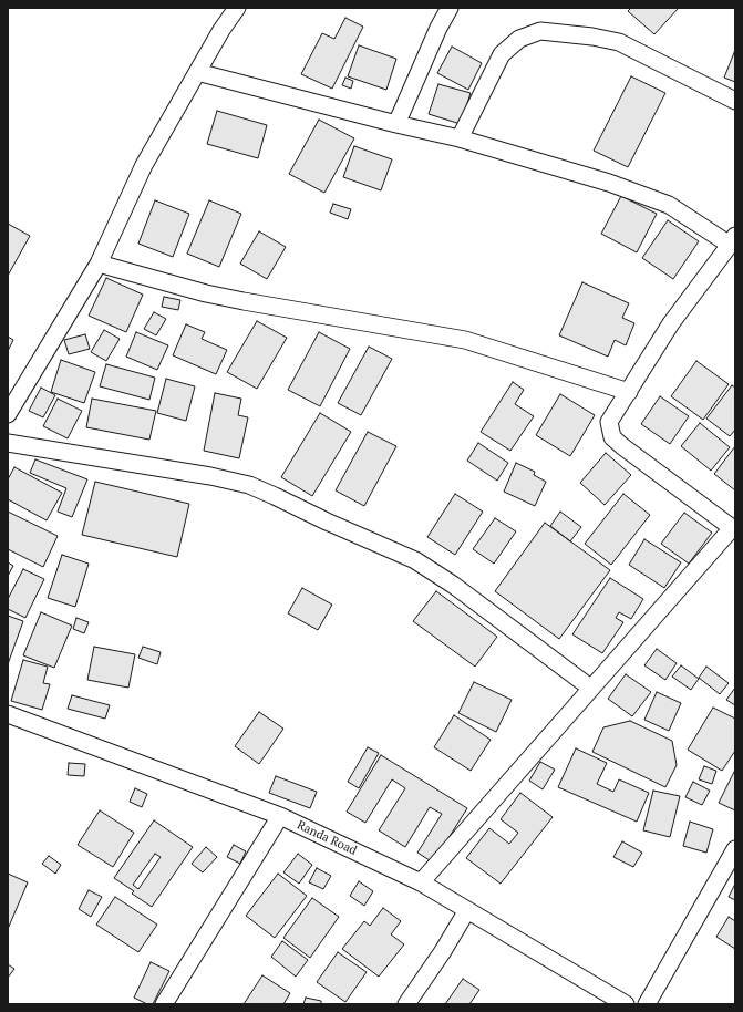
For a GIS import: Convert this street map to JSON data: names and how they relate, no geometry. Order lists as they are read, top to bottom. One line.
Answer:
{"streets":{"street":["Randa Road"]}}
